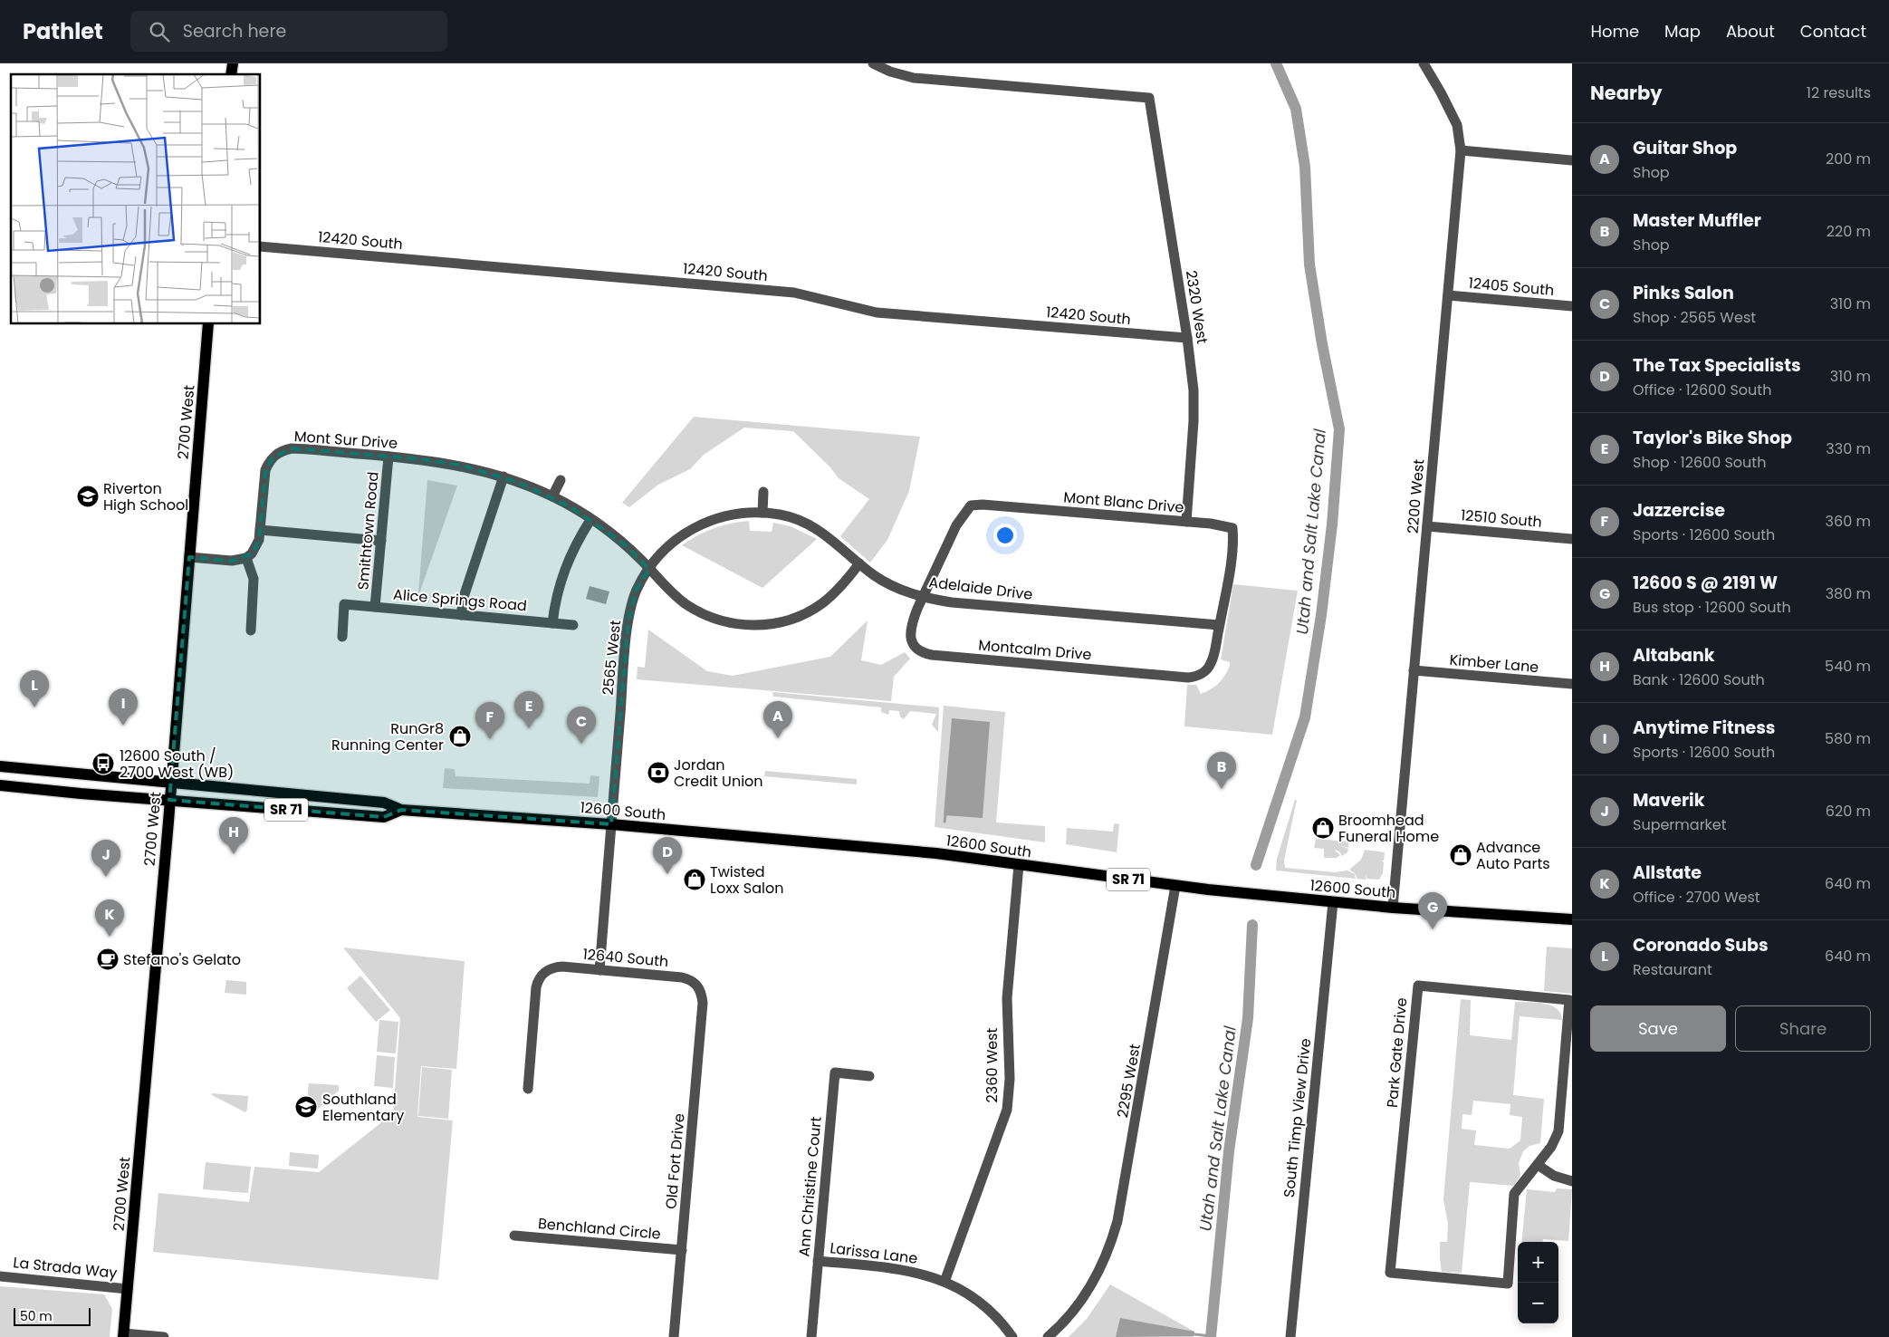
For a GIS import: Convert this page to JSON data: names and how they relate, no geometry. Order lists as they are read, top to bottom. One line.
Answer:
{"streets":{"main road":["2700 West","SR 71","12600 South"],"street":["12420 South","12405 South","2320 West","Mont Sur Drive","2200 West","Mont Blanc Drive","12510 South","Smithtown Road","Adelaide Drive","Alice Springs Road","Montcalm Drive","2565 West","Kimber Lane","12640 South","Park Gate Drive","2360 West","2295 West","South Timp View Drive","Old Fort Drive","Ann Christine Court","Benchland Circle","Larissa Lane","La Strada Way"]},"crossings":[["12420 South","2320 West"],["12405 South","2200 West"],["2320 West","Mont Blanc Drive"],["2700 West","12600 South"],["2700 West","La Strada Way"],["Mont Sur Drive","Smithtown Road"],["Mont Sur Drive","Adelaide Drive"],["Mont Sur Drive","2565 West"],["2200 West","12510 South"],["2200 West","Kimber Lane"],["2200 West","12600 South"],["Mont Blanc Drive","Adelaide Drive"],["Mont Blanc Drive","Montcalm Drive"],["Smithtown Road","Alice Springs Road"],["Adelaide Drive","Montcalm Drive"],["Adelaide Drive","2565 West"],["2565 West","12600 South"],["2565 West","12640 South"],["12600 South","2360 West"],["12600 South","2295 West"],["12600 South","South Timp View Drive"],["12640 South","Old Fort Drive"],["2360 West","Larissa Lane"],["Old Fort Drive","Benchland Circle"],["Ann Christine Court","Larissa Lane"]],"water":["Utah and Salt Lake Canal"],"places":{"school or university":["Riverton High School","Southland Elementary"],"shop":["RunGr8 Running Center","Broomhead Funeral Home","Advance Auto Parts","Twisted Loxx Salon"],"bus stop":["12600 South / 2700 West (WB)"],"bank":["Jordan Credit Union"],"cafe":["Stefano's Gelato"]},"scale_bar":"50 m","page":{"header":"Pathlet","search":"Search here","nav":["Home","Map","About","Contact"],"heading":["Nearby","12 results"],"list":[{"mark":"A","name":"Guitar Shop","note":"Shop","value":"200 m"},{"mark":"B","name":"Master Muffler","note":"Shop","value":"220 m"},{"mark":"C","name":"Pinks Salon","note":"Shop · 2565 West","value":"310 m"},{"mark":"D","name":"The Tax Specialists","note":"Office · 12600 South","value":"310 m"},{"mark":"E","name":"Taylor's Bike Shop","note":"Shop · 12600 South","value":"330 m"},{"mark":"F","name":"Jazzercise","note":"Sports · 12600 South","value":"360 m"},{"mark":"G","name":"12600 S @ 2191 W","note":"Bus stop · 12600 South","value":"380 m"},{"mark":"H","name":"Altabank","note":"Bank · 12600 South","value":"540 m"},{"mark":"I","name":"Anytime Fitness","note":"Sports · 12600 South","value":"580 m"},{"mark":"J","name":"Maverik","note":"Supermarket","value":"620 m"},{"mark":"K","name":"Allstate","note":"Office · 2700 West","value":"640 m"},{"mark":"L","name":"Coronado Subs","note":"Restaurant","value":"640 m"}],"pins":["L","I","E","A","F","C","B","H","D","J","G","K"],"buttons":["Save","Share"],"map_buttons":["+","−"],"scale":"50 m"}}
